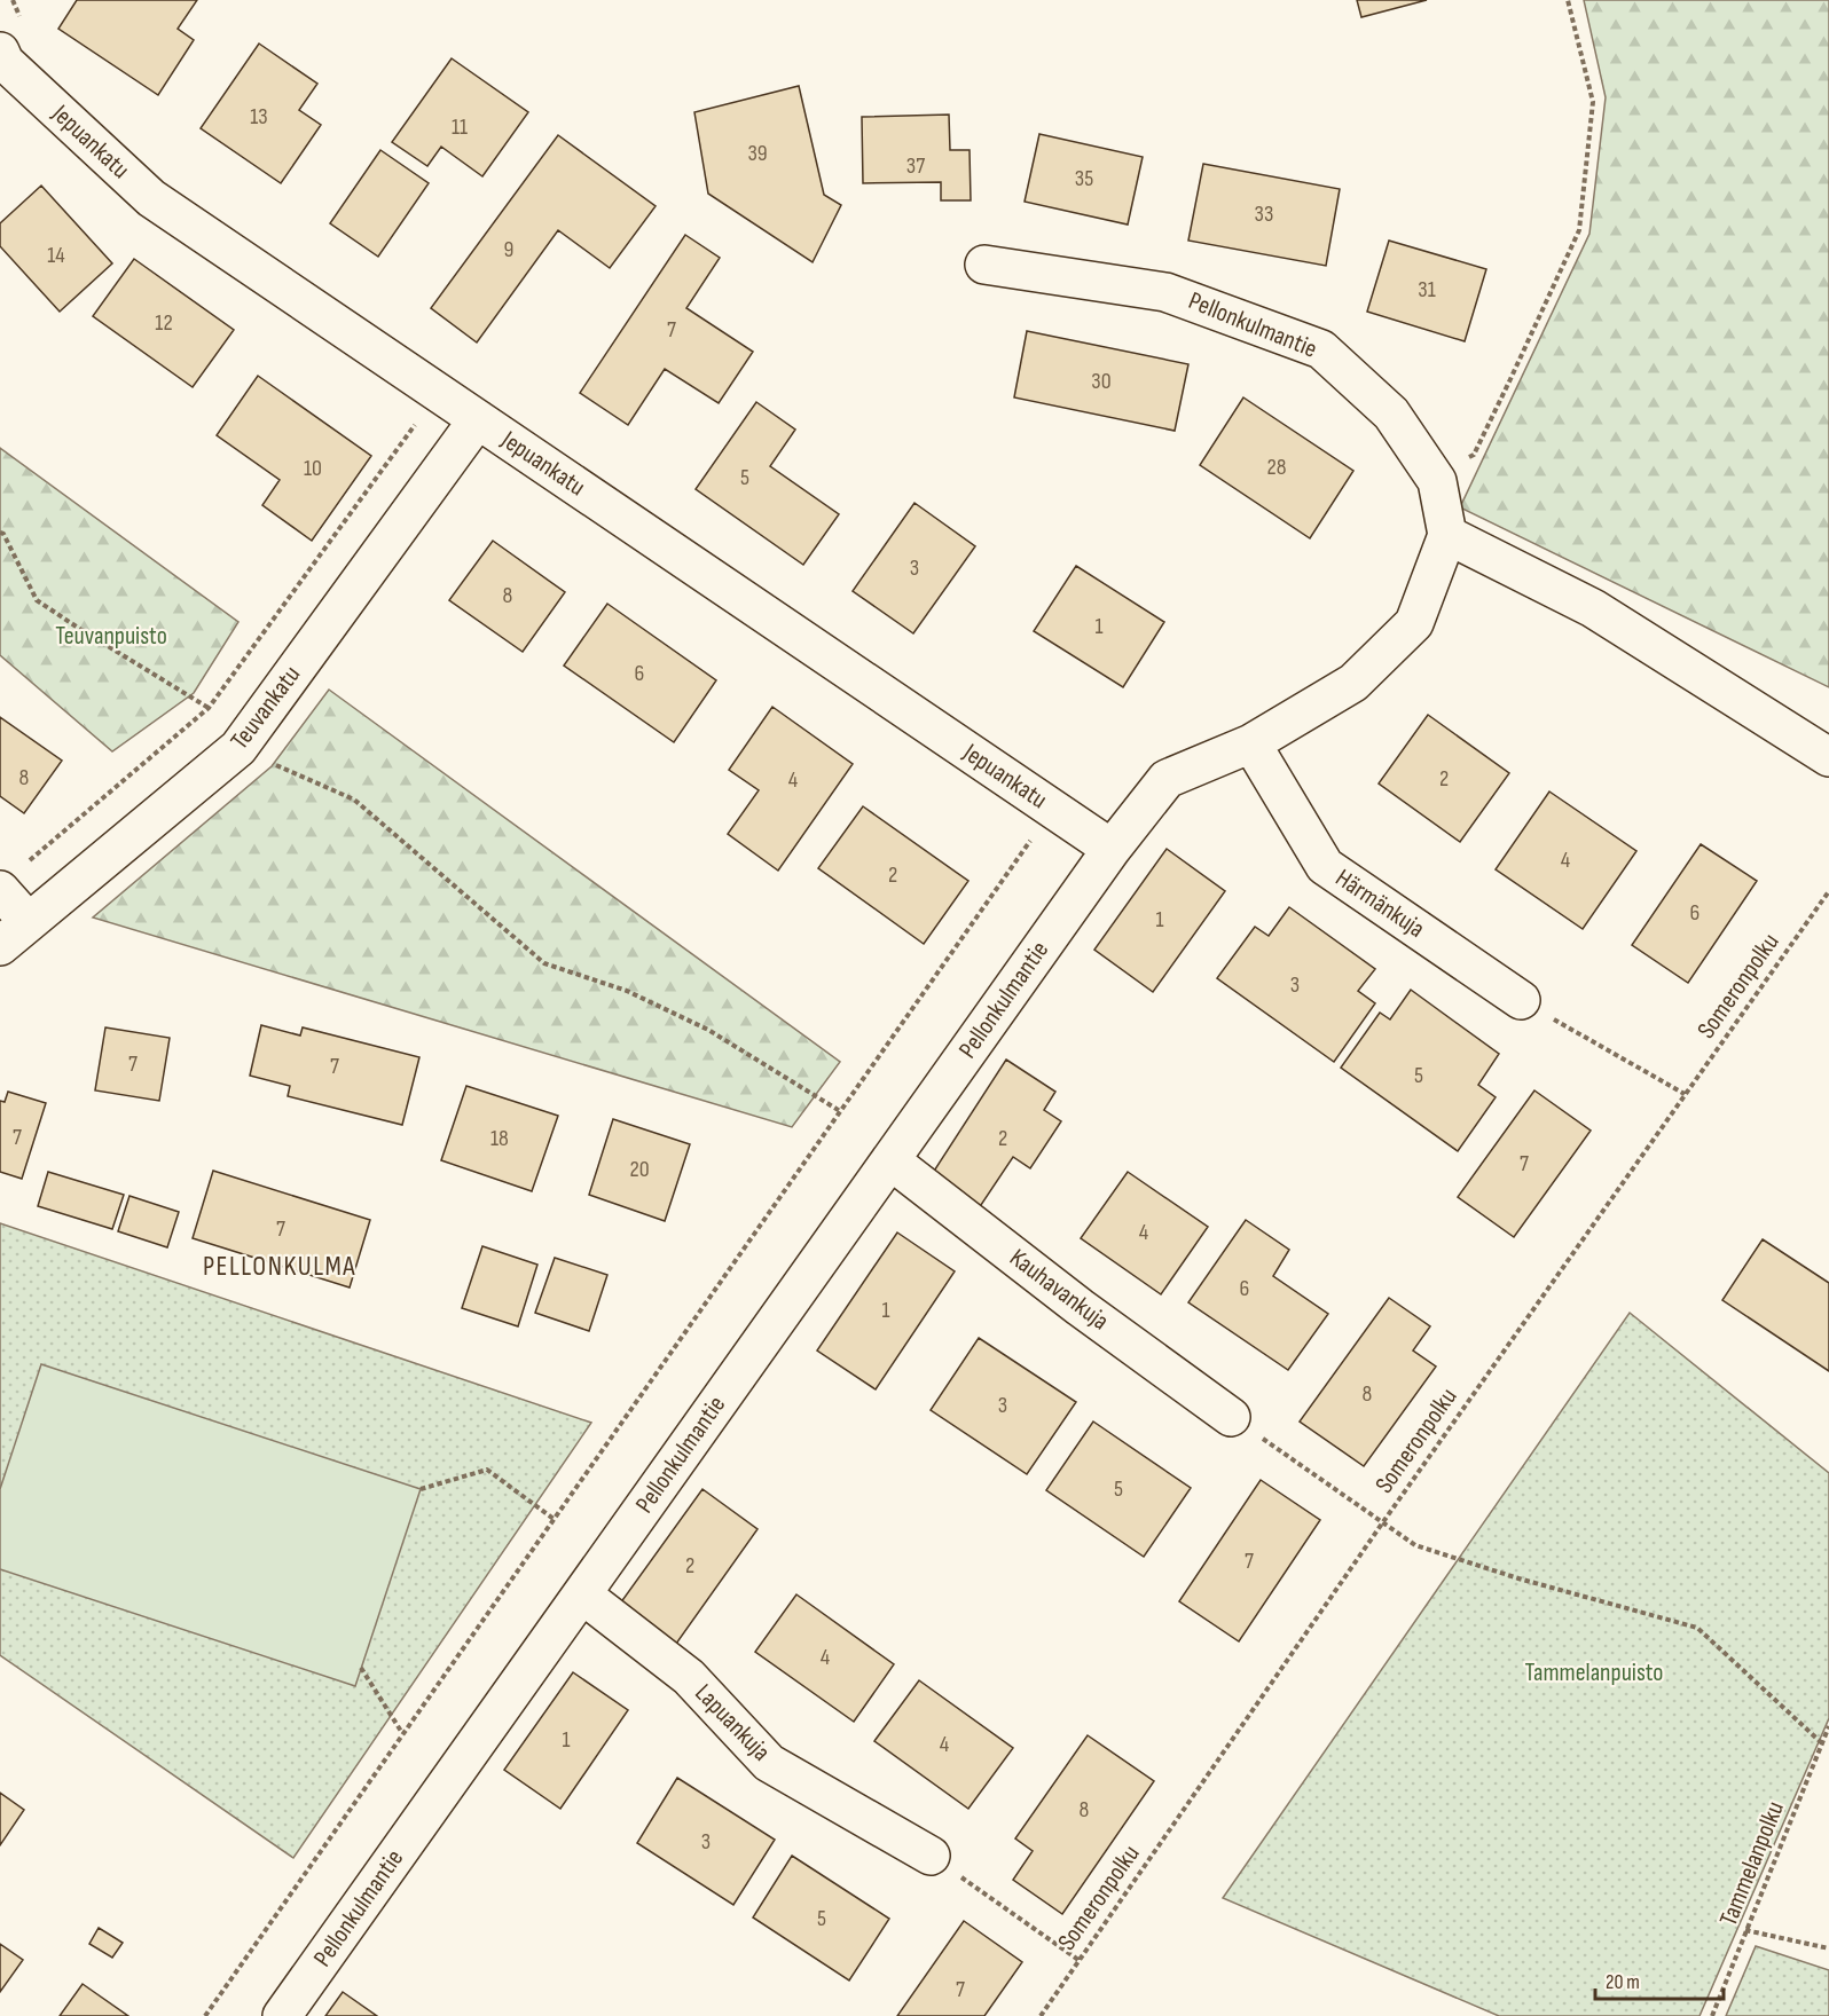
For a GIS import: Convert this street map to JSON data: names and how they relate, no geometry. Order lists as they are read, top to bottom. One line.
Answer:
{"streets":{"street":["Jepuankatu","Pellonkulmantie","Teuvankatu","Härmänkuja","Kauhavankuja","Lapuankuja"],"path":["Someronpolku","Tammelanpolku"]},"crossings":[["Jepuankatu","Pellonkulmantie"],["Jepuankatu","Teuvankatu"],["Pellonkulmantie","Härmänkuja"],["Pellonkulmantie","Kauhavankuja"],["Pellonkulmantie","Lapuankuja"]],"districts":["PELLONKULMA"],"parks":["Teuvanpuisto","Tammelanpuisto"],"house_numbers":["13","11","39","37","35","33","9","14","31","12","7","30","28","10","5","3","8","1","6","8","2","4","4","2","6","1","3","7","7","5","7","18","2","7","20","7","4","6","1","8","3","5","7","2","4","1","4","8","3","5","7"],"scale_bar":"20 m"}
